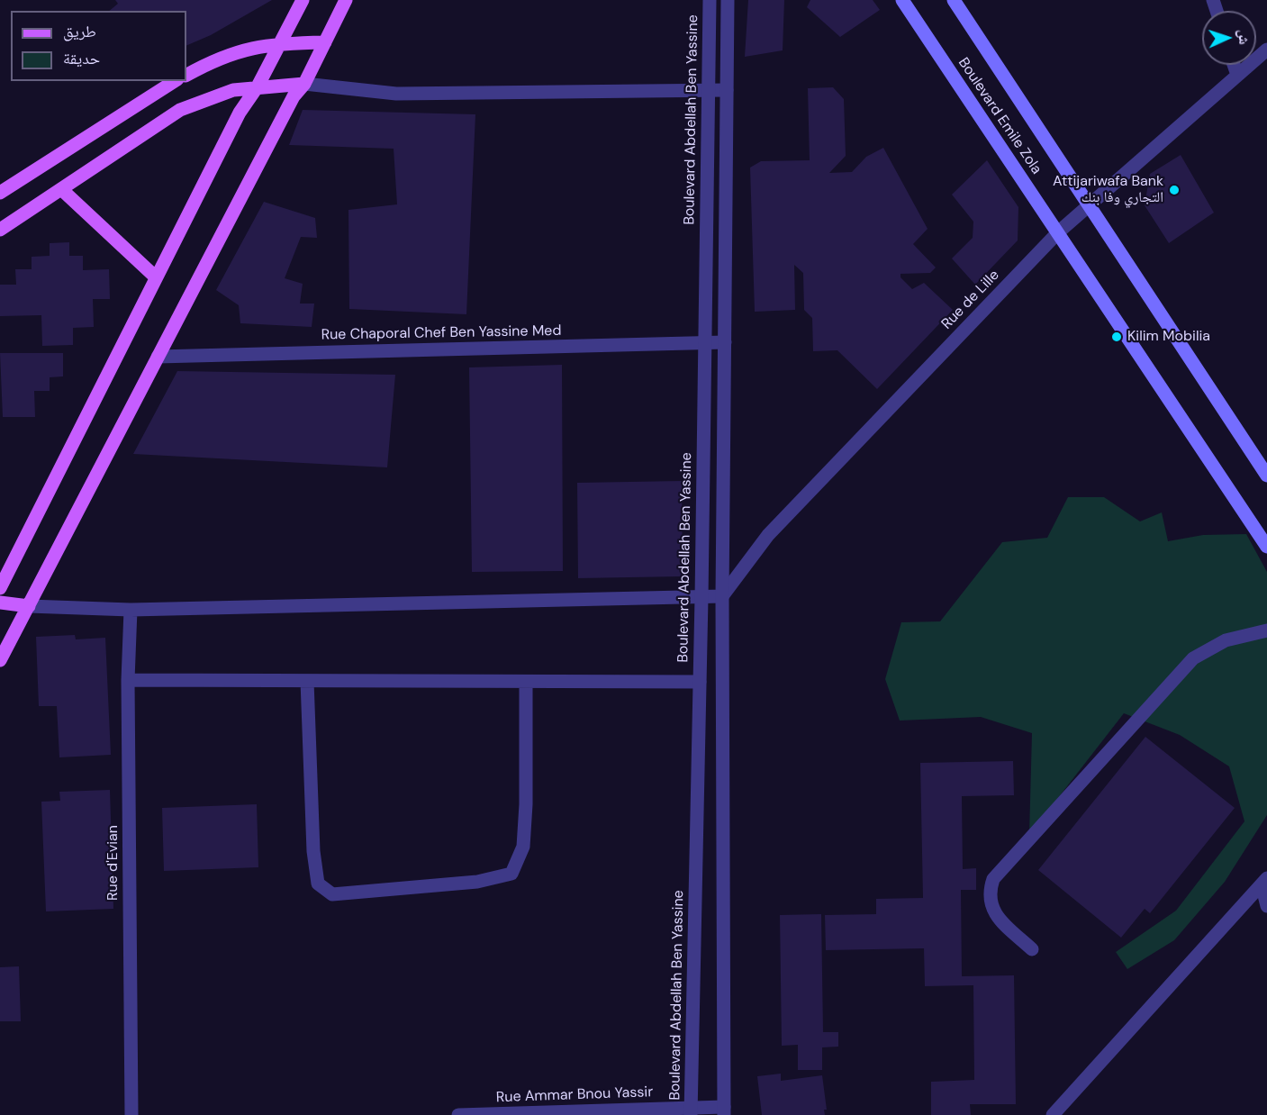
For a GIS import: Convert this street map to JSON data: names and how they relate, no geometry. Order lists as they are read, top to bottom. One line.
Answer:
{"streets":{"main road":["Boulevard Emile Zola"],"street":["Boulevard Abdellah Ben Yassine","Rue de Lille","Rue Chaporal Chef Ben Yassine Med","Rue d'Evian","Rue Ammar Bnou Yassir"]},"crossings":[["Boulevard Emile Zola","Rue de Lille"],["Boulevard Abdellah Ben Yassine","Rue Chaporal Chef Ben Yassine Med"],["Boulevard Abdellah Ben Yassine","Rue Ammar Bnou Yassir"]],"places":["Attijariwafa Bank التجاري وفا بنك","Kilim Mobilia"],"legend":["طريق","حديقة"],"north":"right"}
